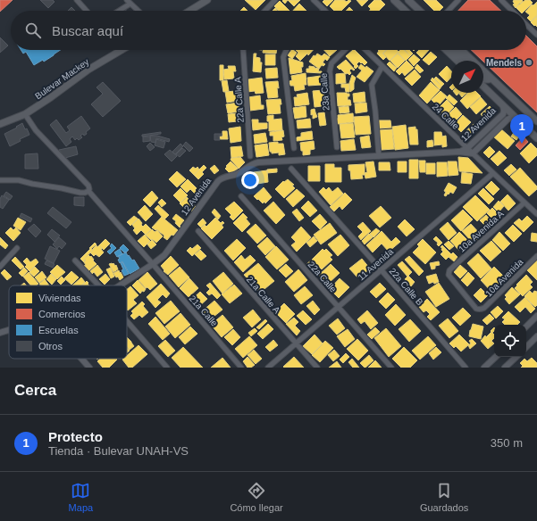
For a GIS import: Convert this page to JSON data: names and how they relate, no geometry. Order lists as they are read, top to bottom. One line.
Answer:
{"streets":{"main road":["Bulevar Mackey"],"street":["23a Calle","22a Calle A","24 Calle","12 Avenida","10a Avenida A","11 Avenida","22a Calle","10a Avenida","22a Calle B","21a Calle A","21a Calle"]},"crossings":[["Bulevar Mackey","21a Calle"],["24 Calle","12 Avenida"],["24 Calle","10a Avenida A"],["24 Calle","11 Avenida"],["12 Avenida","21a Calle"],["10a Avenida A","10a Avenida"],["11 Avenida","22a Calle"],["11 Avenida","22a Calle B"],["11 Avenida","21a Calle A"]],"places":["Mendels"],"legend":["Viviendas","Comercios","Escuelas","Otros"],"north":"top right","page":{"search":"Buscar aquí","pins":"1","heading":"Cerca","list":[{"mark":"1","name":"Protecto","note":"Tienda · Bulevar UNAH-VS","value":"350 m"}],"nav":["Mapa","Cómo llegar","Guardados"]}}
